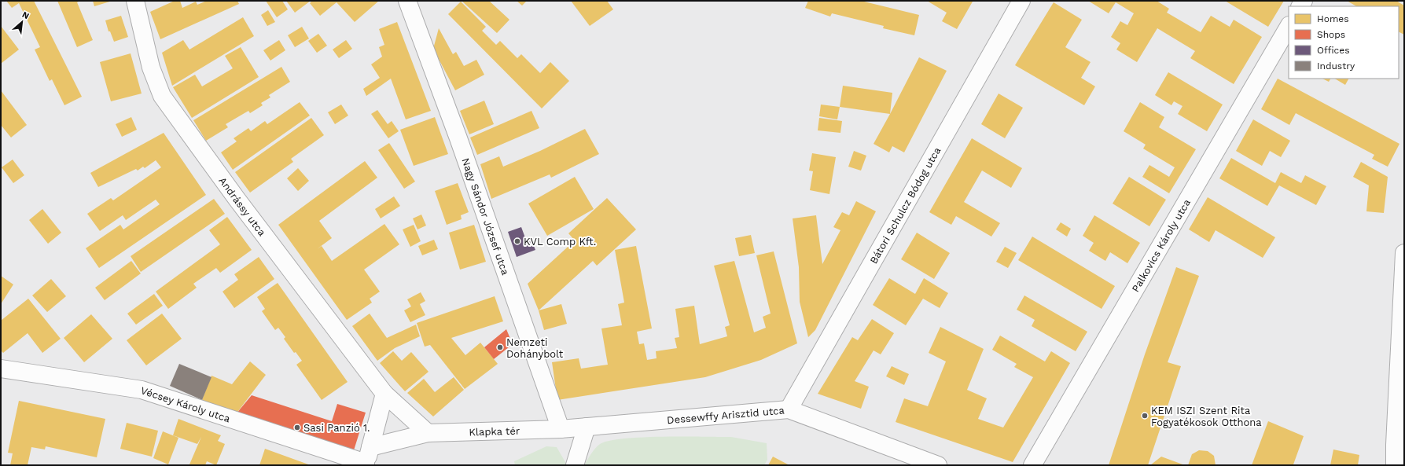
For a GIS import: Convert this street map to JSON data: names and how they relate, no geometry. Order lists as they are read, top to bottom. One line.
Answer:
{"streets":{"street":["Bátori Schulcz Bódog utca","Andrássy utca","Nagy Sándor József utca","Palkovics Károly utca","Vécsey Károly utca","Dessewffy Arisztid utca","Klapka tér"]},"crossings":[["Bátori Schulcz Bódog utca","Dessewffy Arisztid utca"],["Nagy Sándor József utca","Dessewffy Arisztid utca"],["Nagy Sándor József utca","Klapka tér"],["Vécsey Károly utca","Klapka tér"],["Dessewffy Arisztid utca","Klapka tér"]],"places":["KVL Comp Kft.","Nemzeti Dohánybolt","KEM ISZI Szent Rita Fogyatékosok Otthona","Sasi Panzió 1."],"legend":["Homes","Shops","Offices","Industry"],"north":"top right"}
